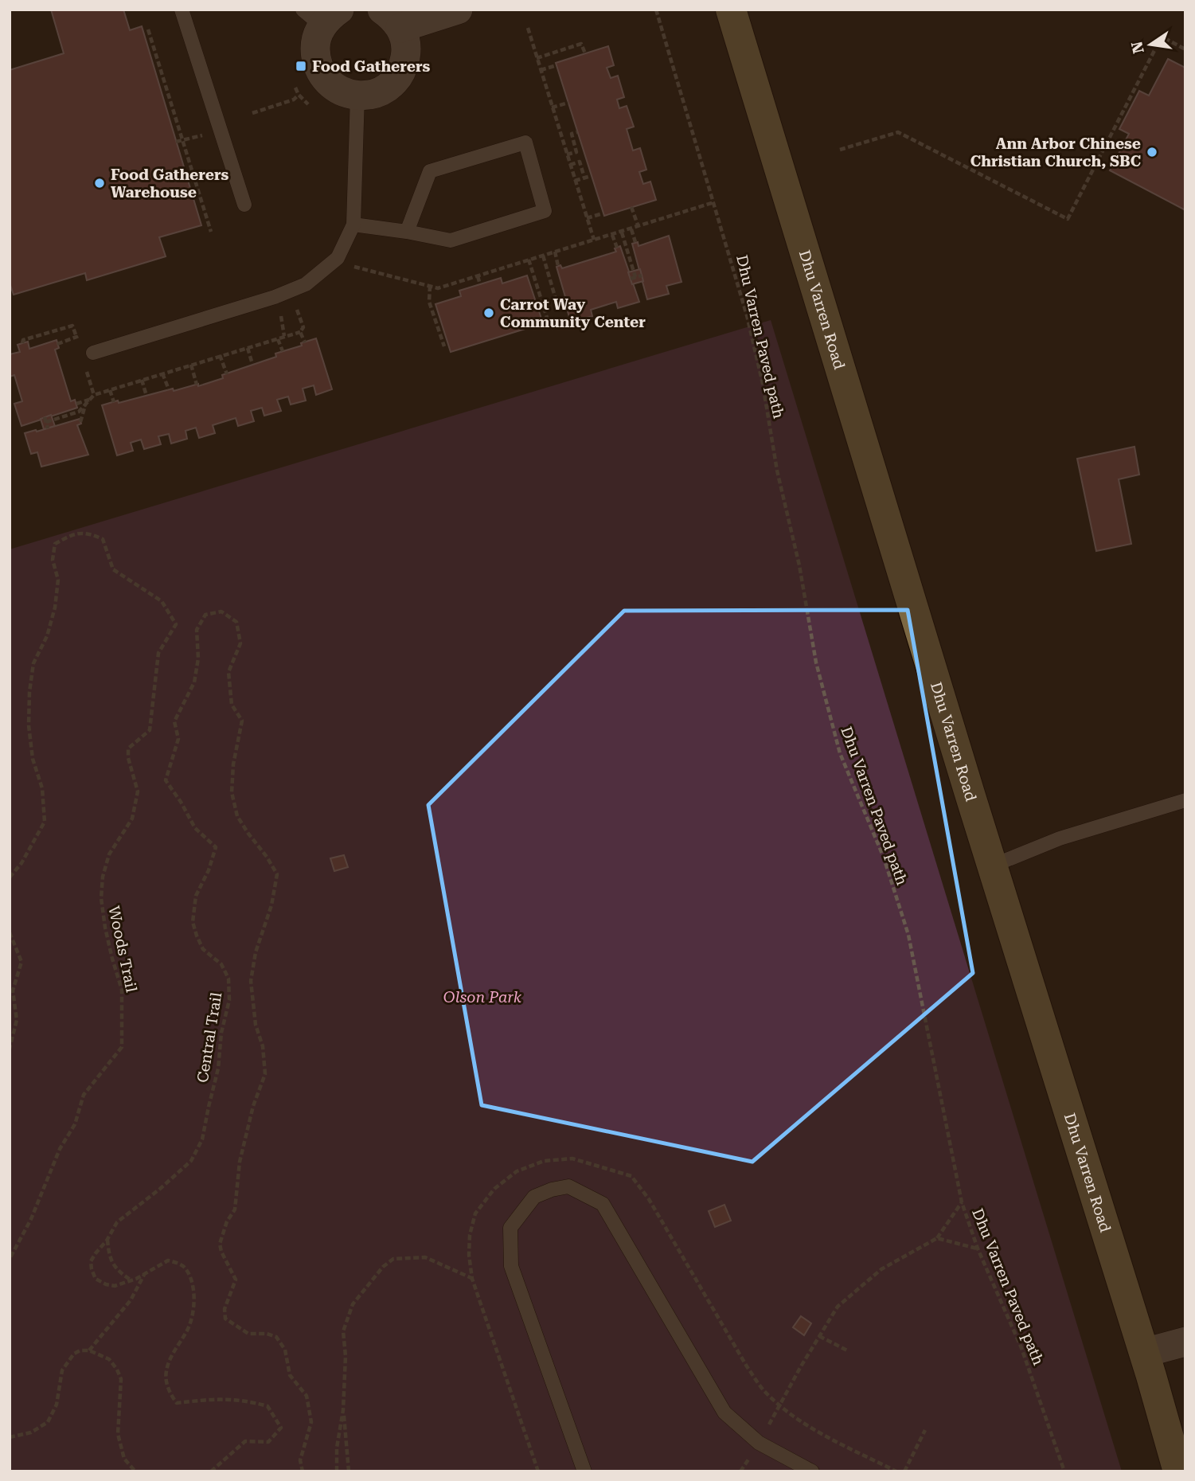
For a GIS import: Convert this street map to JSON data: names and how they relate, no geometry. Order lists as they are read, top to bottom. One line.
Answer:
{"streets":{"main road":["Dhu Varren Road"],"path":["Dhu Varren Paved path","Woods Trail","Central Trail"]},"parks":["Olson Park"],"places":{"transit":["Food Gatherers"],"other":["Ann Arbor Chinese Christian Church, SBC","Food Gatherers Warehouse","Carrot Way Community Center"]},"north":"left"}
